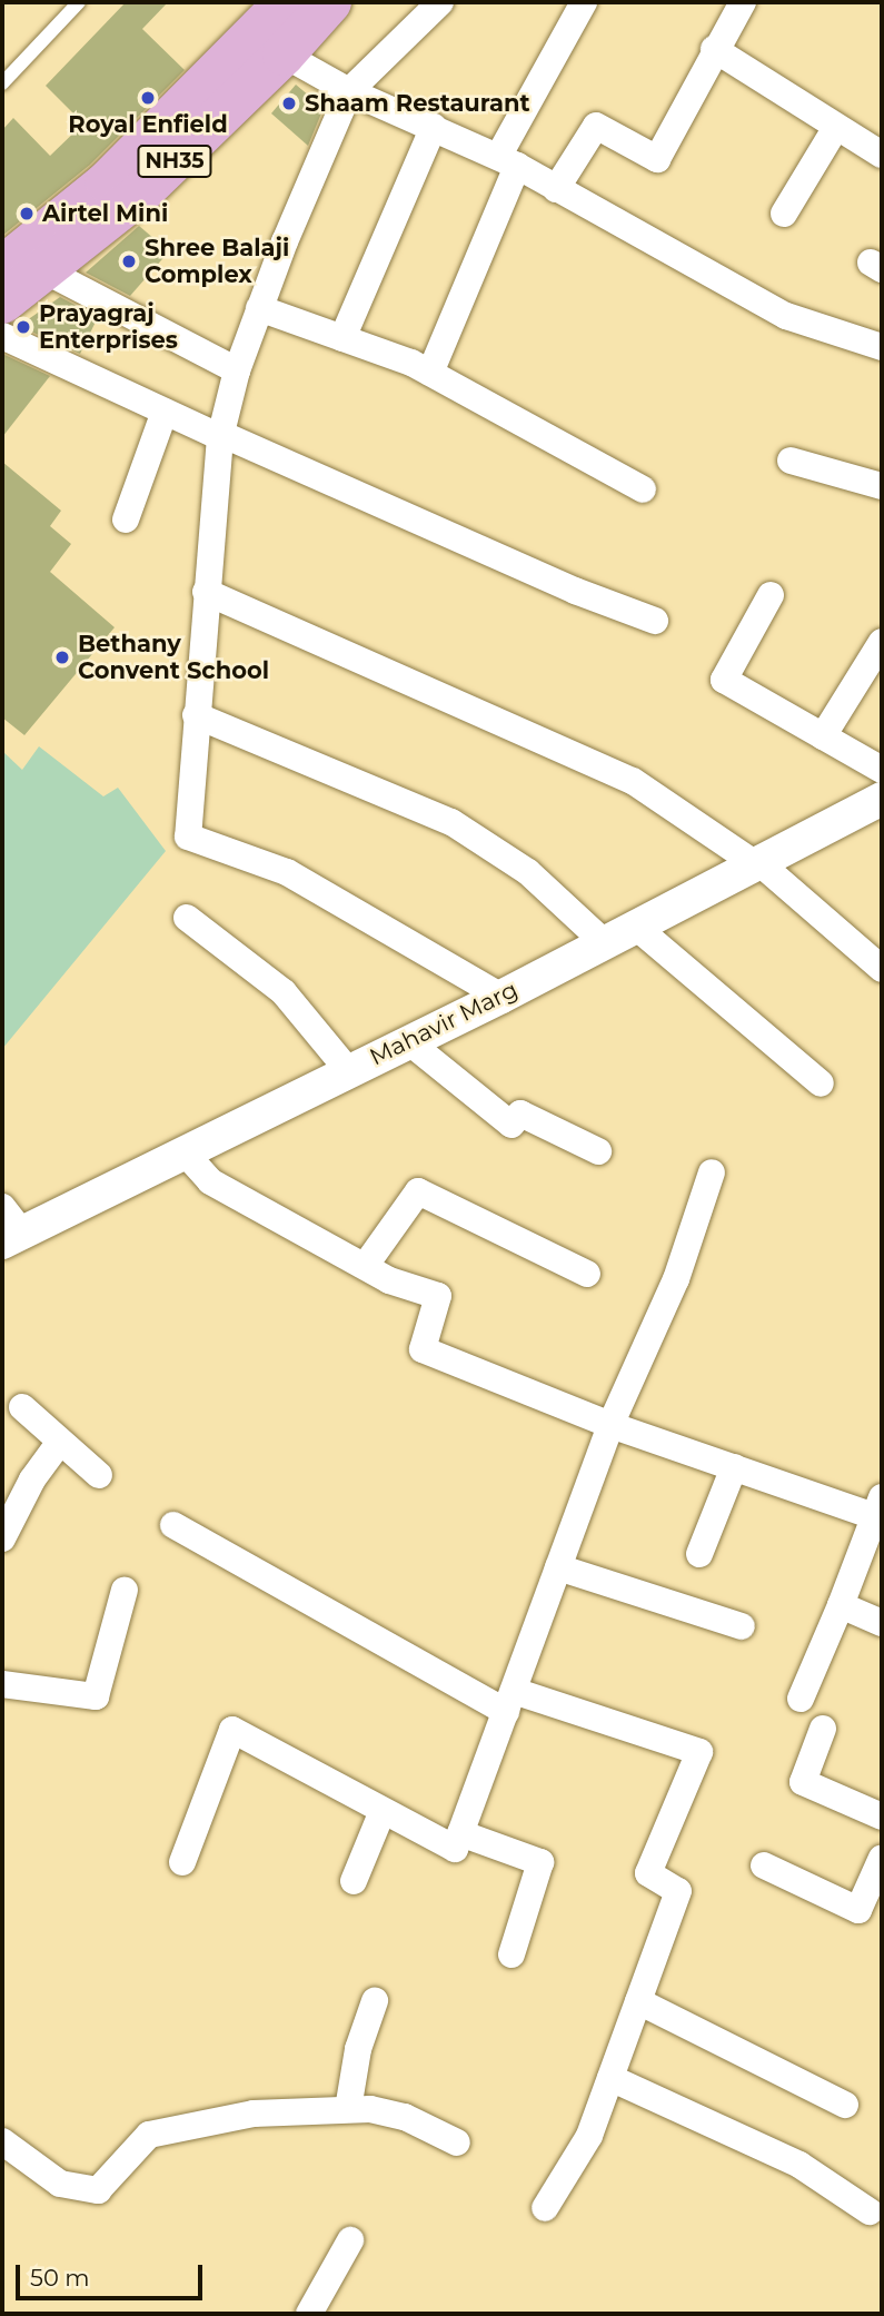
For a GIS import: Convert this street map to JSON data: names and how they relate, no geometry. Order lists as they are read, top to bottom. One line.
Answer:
{"streets":{"highway":["NH35"],"street":["Mahavir Marg"]},"places":["Royal Enfield","Shaam Restaurant","Airtel Mini","Shree Balaji Complex","Prayagraj Enterprises","Bethany Convent School"],"scale_bar":"50 m"}
